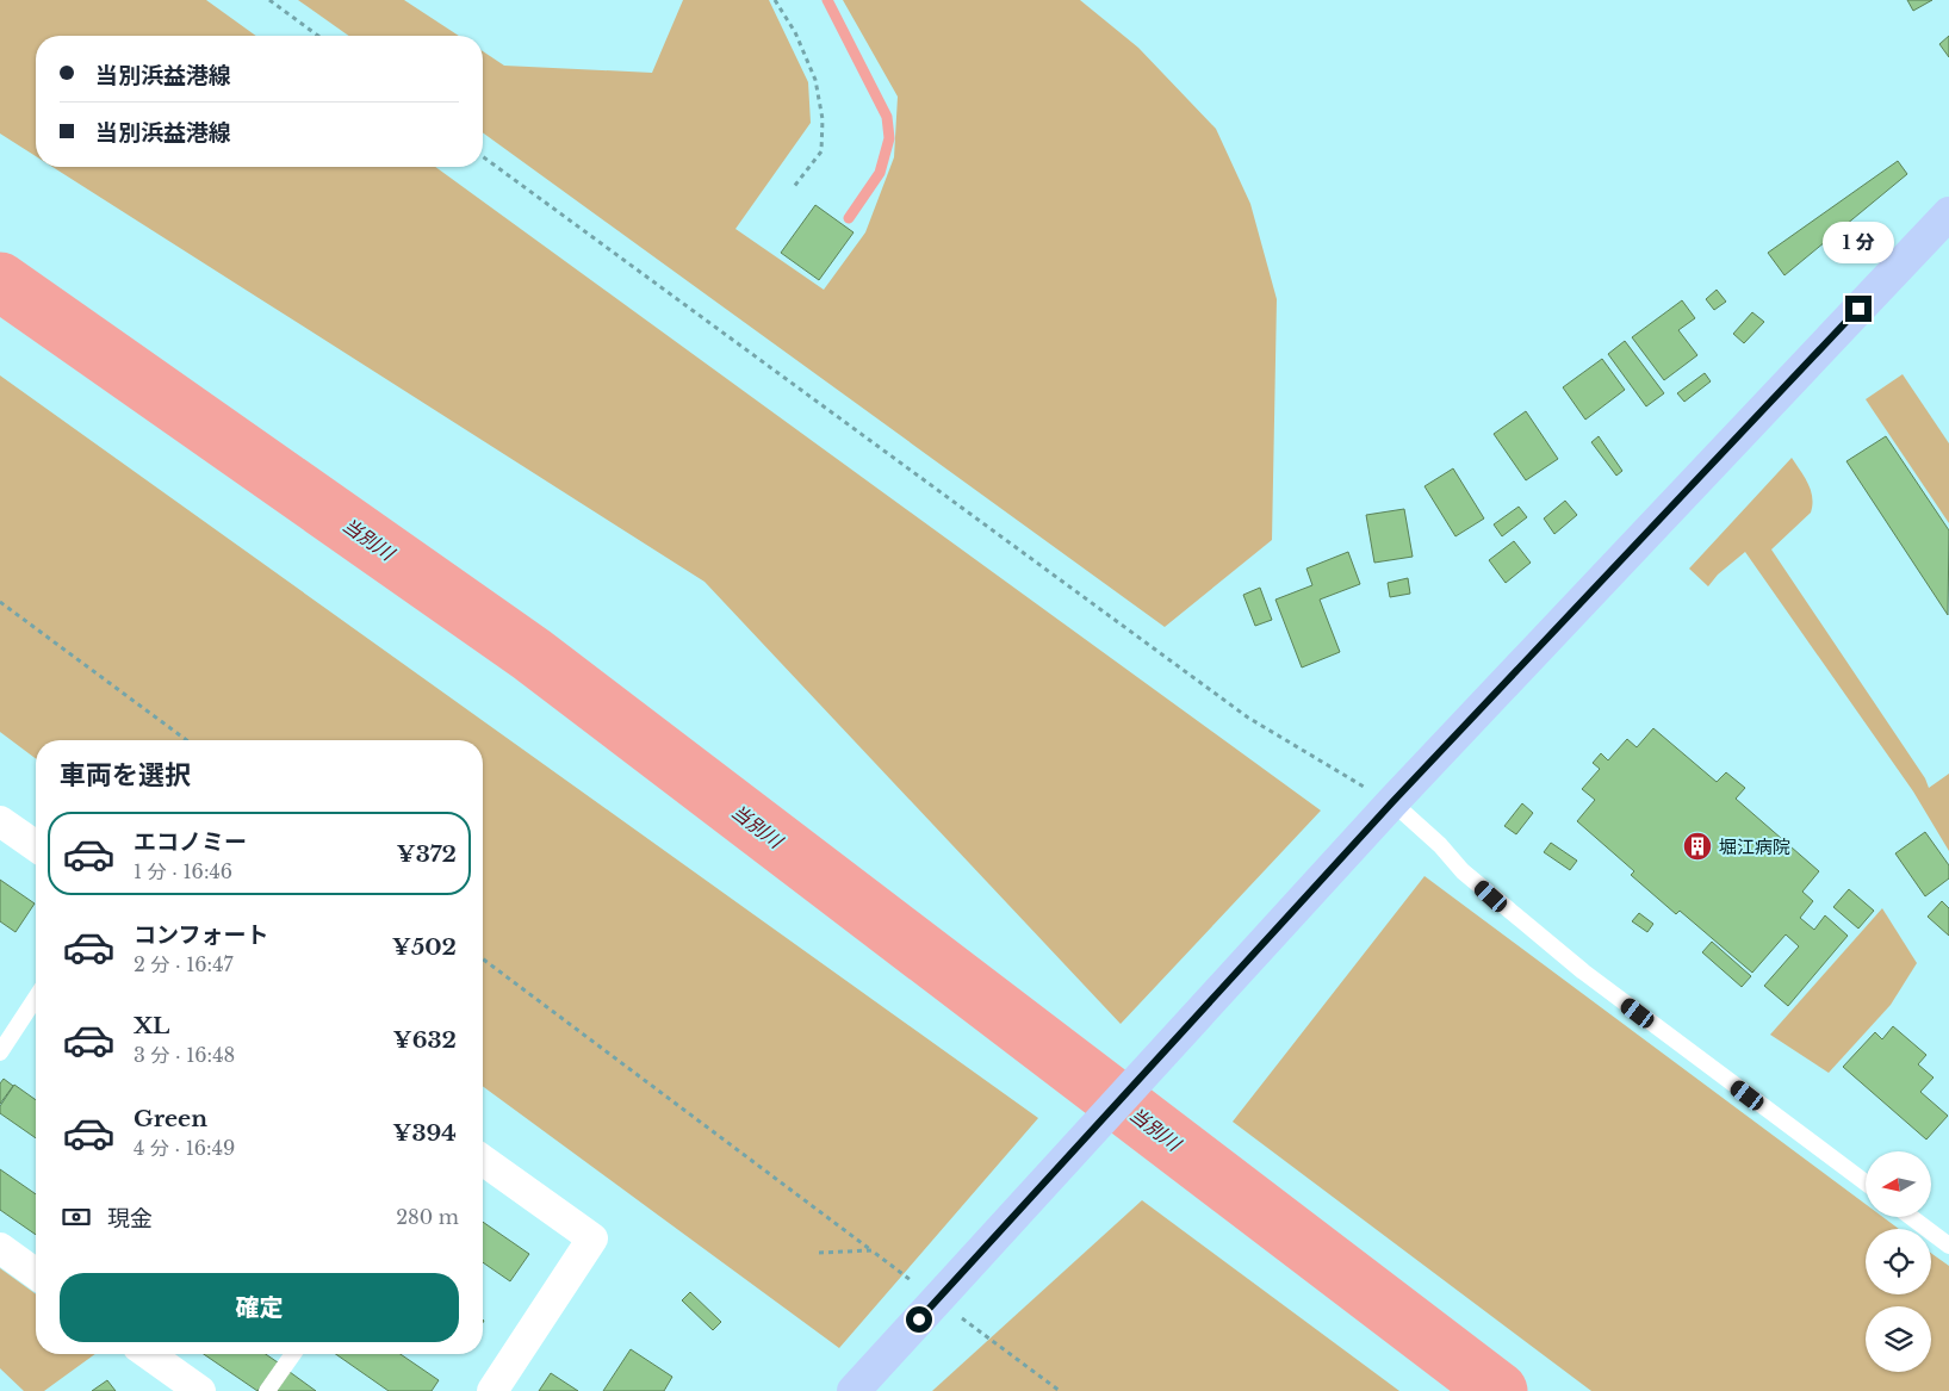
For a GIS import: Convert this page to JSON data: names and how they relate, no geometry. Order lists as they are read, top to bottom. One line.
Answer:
{"water":["当別川"],"places":{"building":["堀江病院"]},"north":"left","page":{"banner":["当別浜益港線","当別浜益港線"],"bubble":"1 分","heading":"車両を選択","list":[{"name":"エコノミー","note":"1 分 · 16:46","value":"¥372"},{"name":"コンフォート","note":"2 分 · 16:47","value":"¥502"},{"name":"XL","note":"3 分 · 16:48","value":"¥632"},{"name":"Green","note":"4 分 · 16:49","value":"¥394"}],"pay":["現金","280 m"],"buttons":"確定"}}
